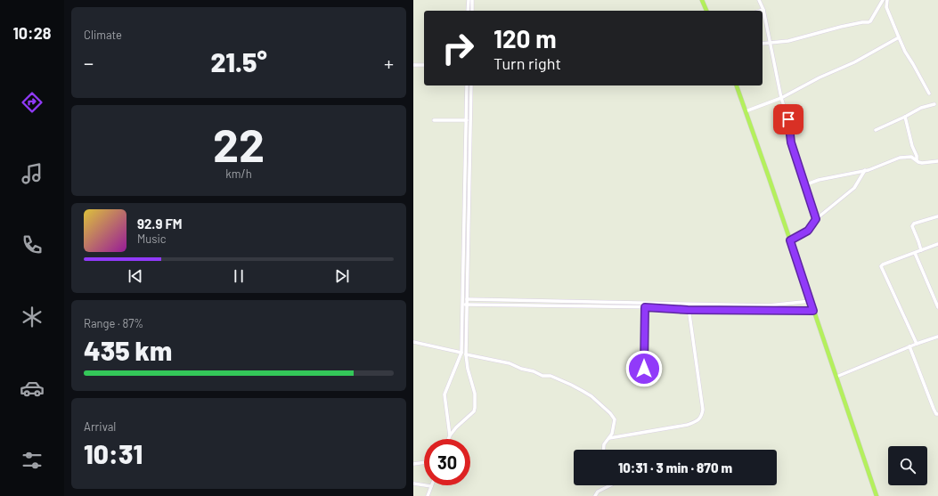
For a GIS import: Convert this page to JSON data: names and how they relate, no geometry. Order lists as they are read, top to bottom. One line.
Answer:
{"page":{"tabs":"10:28","tile":["Climate",["22","km/h"],["Range · 87%","435 km"],["Arrival","10:31"]],"turn":["120 m","Turn right"],"heat":["−","21.5°","+"],"song":["92.9 FM","Music"],"limit":"30","trip":"10:31 · 3 min · 870 m"}}
